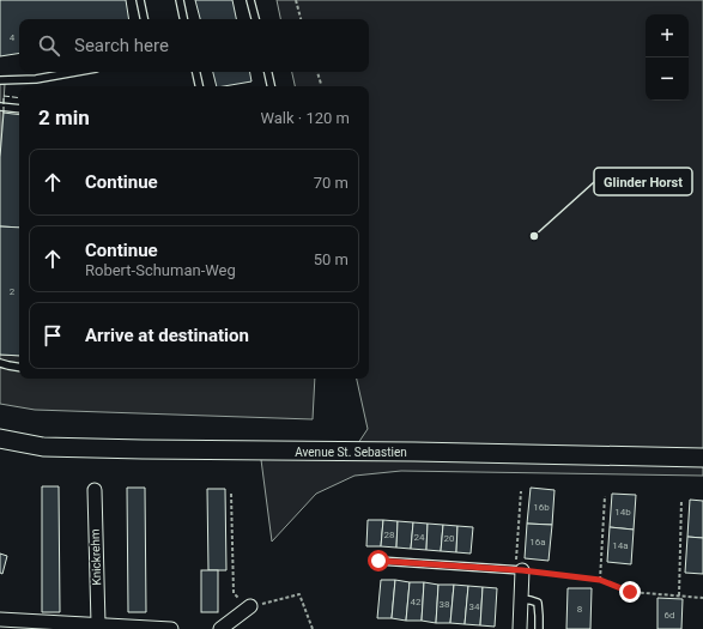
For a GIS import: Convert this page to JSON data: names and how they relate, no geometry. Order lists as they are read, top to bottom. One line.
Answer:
{"streets":{"main road":["Avenue St. Sebastien"],"street":["Knickrehm"]},"places":["Glinder Horst"],"house_numbers":["4","2","16b","14b","28","24","20","16a","14a","42","38","34","8","6d"],"page":{"map_buttons":["+","−"],"search":"Search here","heading":["2 min","Walk · 120 m"],"list":[["Continue","70 m"],["Continue","Robert-Schuman-Weg","50 m"],"Arrive at destination"]}}
